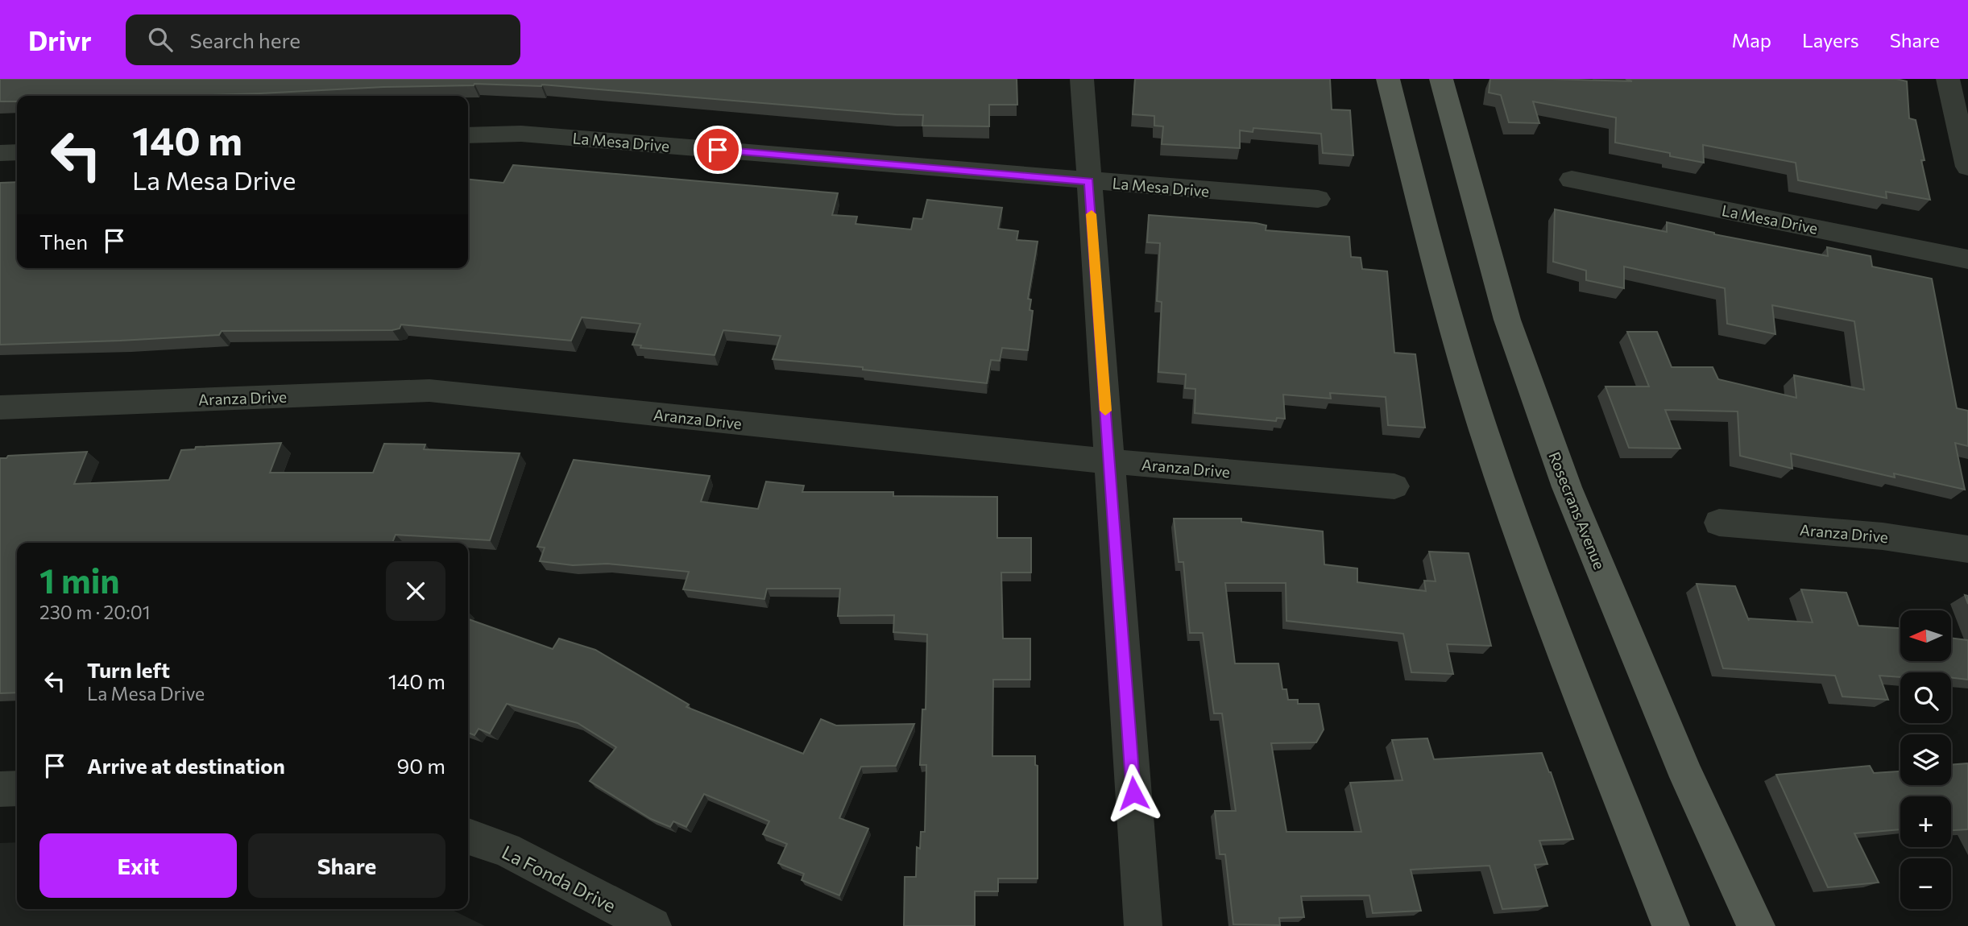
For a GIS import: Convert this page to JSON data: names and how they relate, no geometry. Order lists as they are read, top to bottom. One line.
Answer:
{"streets":{"main road":["Rosecrans Avenue"],"street":["La Mesa Drive","Aranza Drive","La Fonda Drive"]},"north":"left","page":{"header":"Drivr","search":"Search here","nav":["Map","Layers","Share"],"turn":["140 m","La Mesa Drive"],"then":"Then","heading":["1 min","230 m · 20:01"],"map_buttons":["+","−"],"list":[{"name":"Turn left","note":"La Mesa Drive","value":"140 m"},{"name":"Arrive at destination","value":"90 m"}],"buttons":["Exit","Share"]}}
